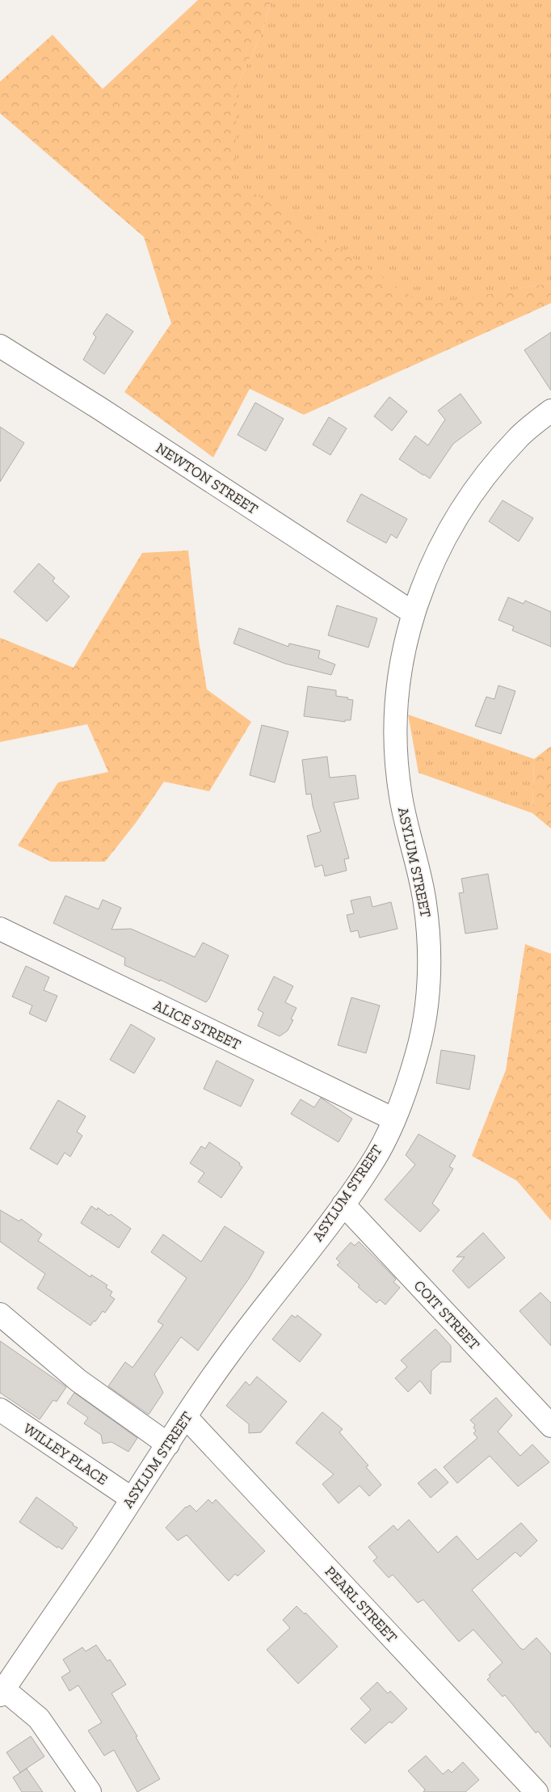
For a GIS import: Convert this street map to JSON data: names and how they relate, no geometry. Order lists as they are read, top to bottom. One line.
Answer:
{"streets":{"street":["NEWTON STREET","ASYLUM STREET","ALICE STREET","COIT STREET","WILLEY PLACE","PEARL STREET"]},"crossings":[["NEWTON STREET","ASYLUM STREET"],["ASYLUM STREET","ALICE STREET"],["ASYLUM STREET","COIT STREET"],["ASYLUM STREET","WILLEY PLACE"],["ASYLUM STREET","PEARL STREET"]]}
